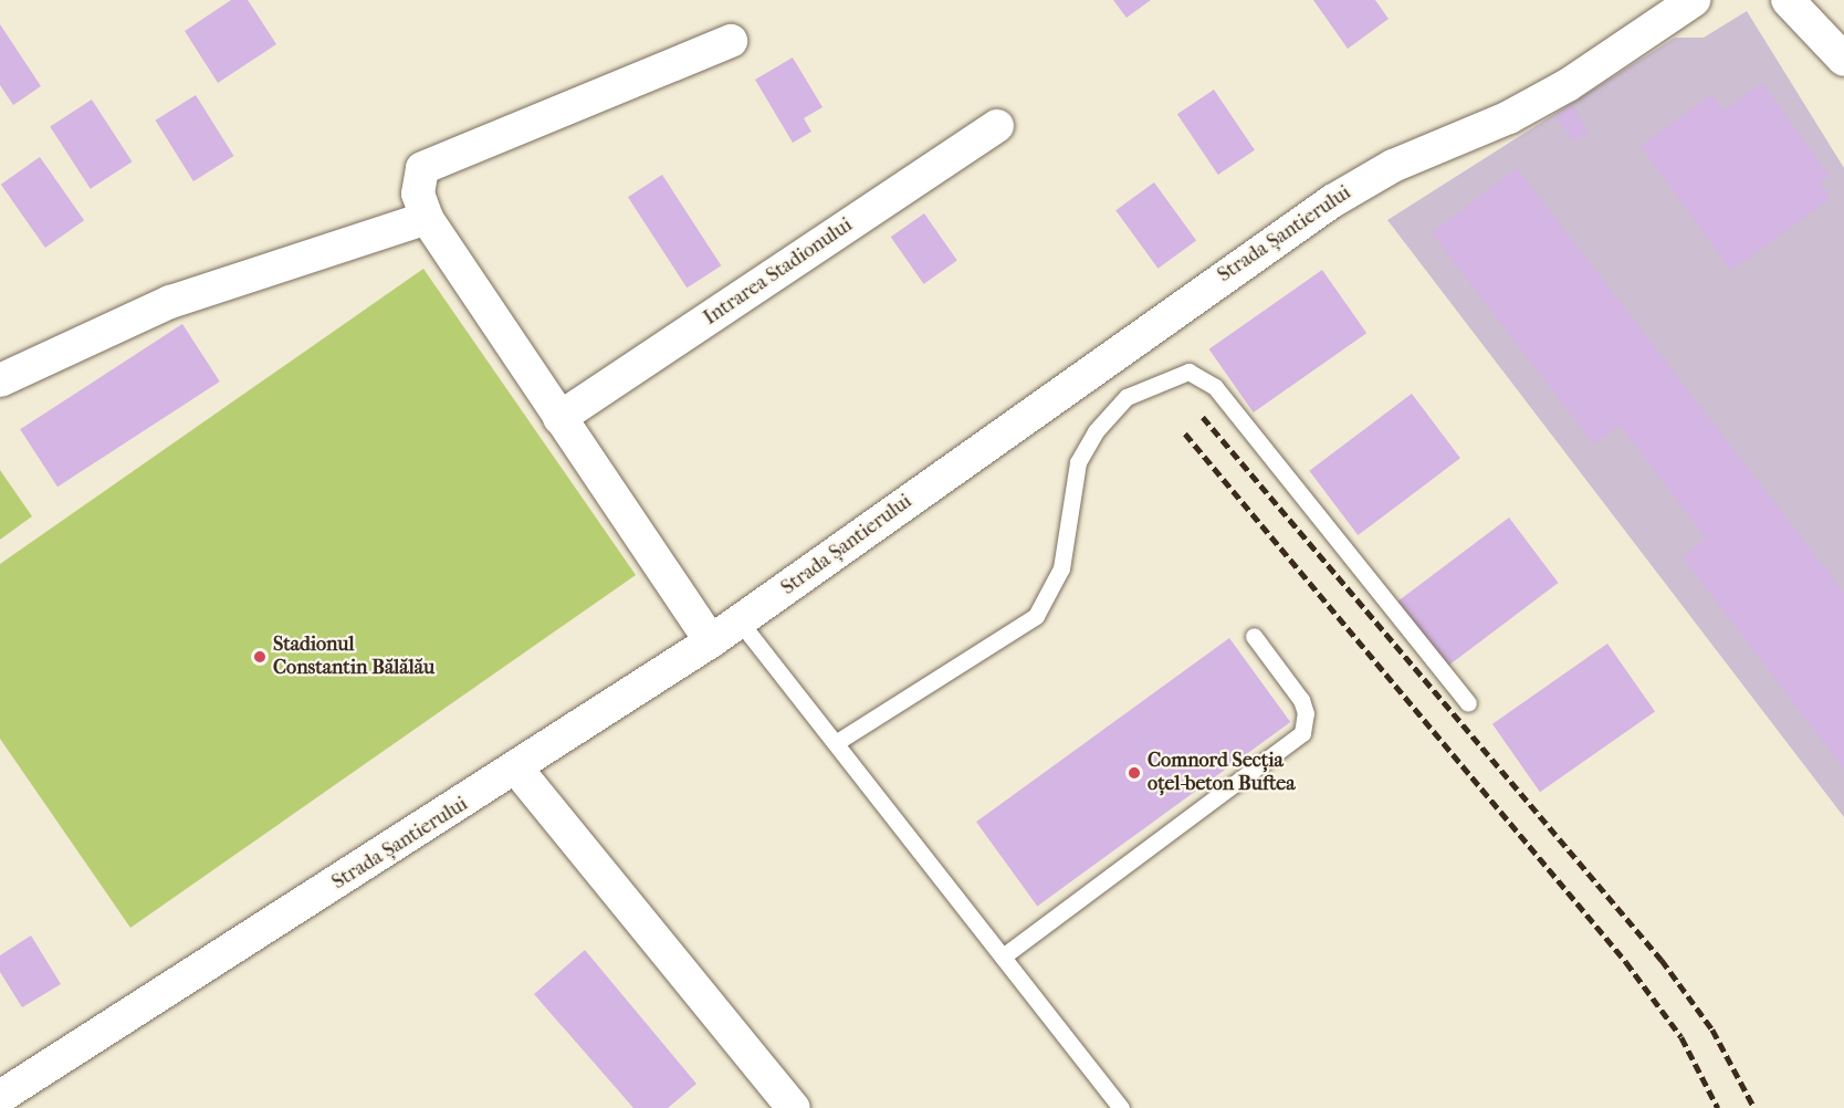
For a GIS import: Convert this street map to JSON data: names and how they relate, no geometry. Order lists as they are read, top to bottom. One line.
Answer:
{"streets":{"street":["Strada Șantierului","Intrarea Stadionului"]},"places":["Stadionul Constantin Bălălău","Comnord Secția oțel-beton Buftea"]}
